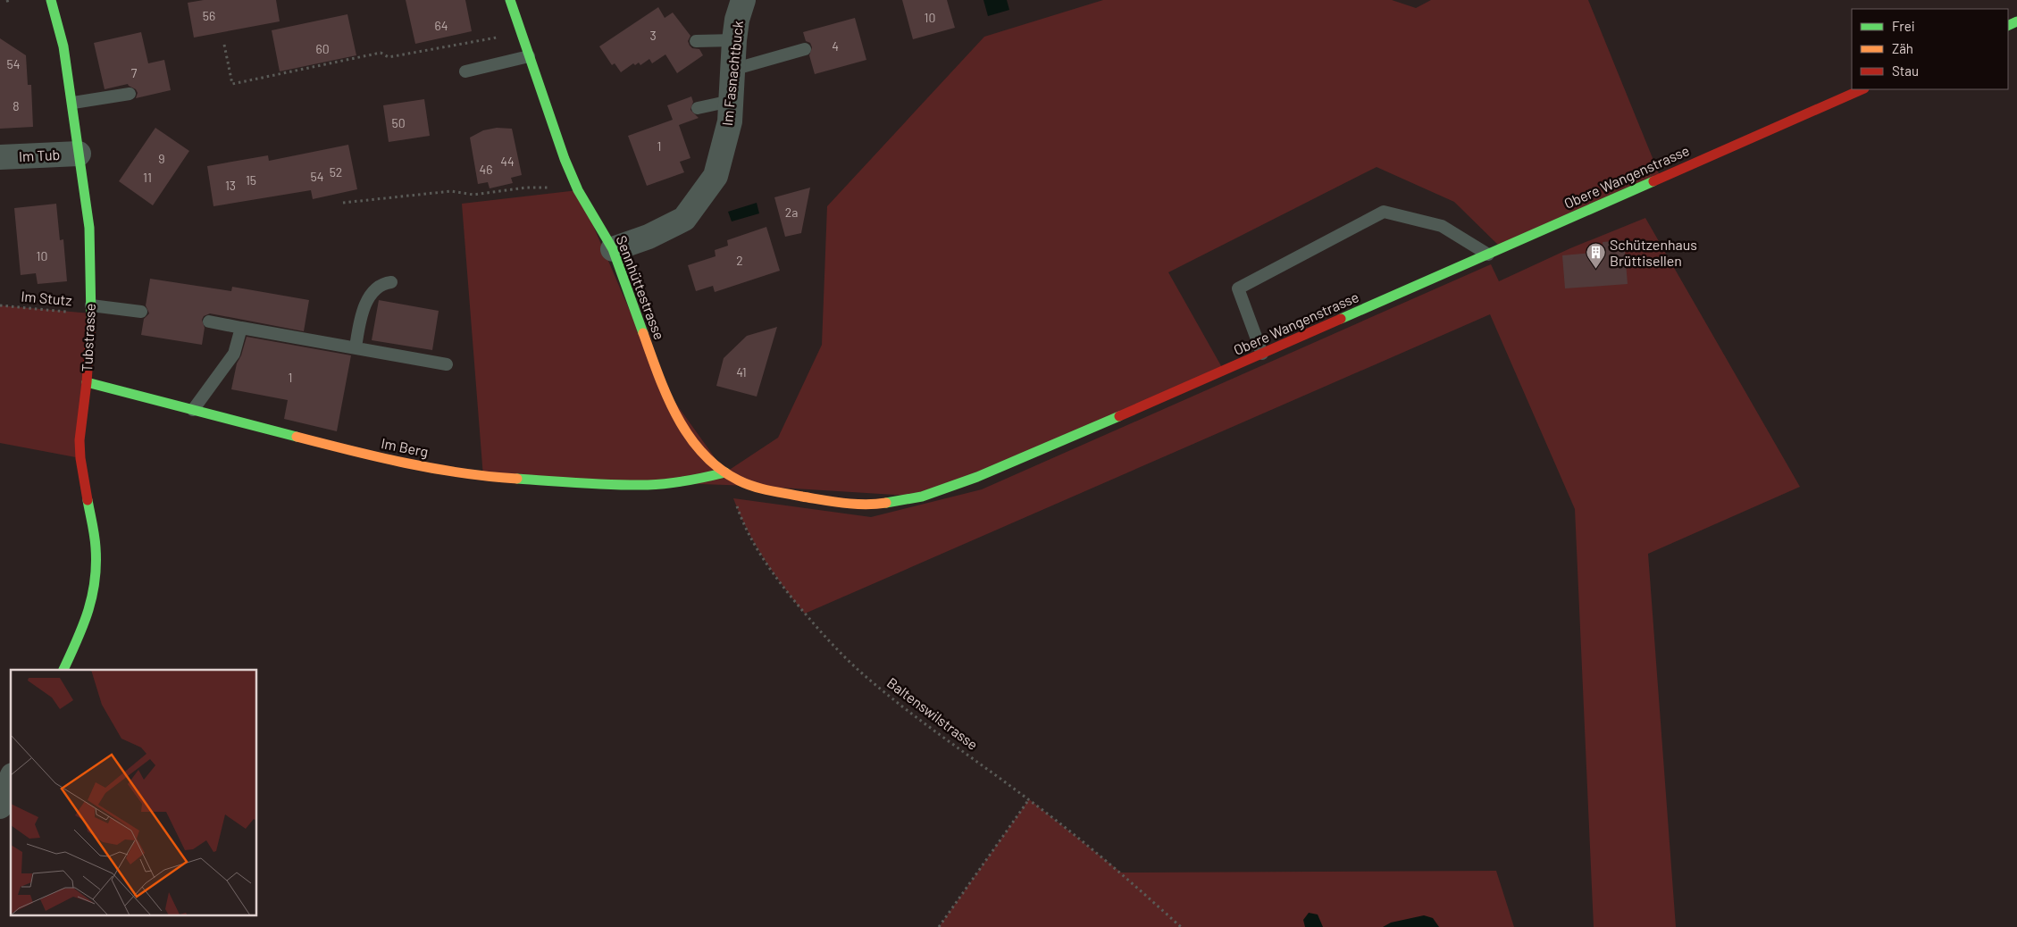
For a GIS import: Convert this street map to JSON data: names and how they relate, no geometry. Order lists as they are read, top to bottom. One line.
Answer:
{"streets":{"street":["Im Fasnachtbuck","Im Tub","Obere Wangenstrasse","Sennhüttestrasse","Tubstrasse","Im Berg"],"path":["Im Stutz","Baltenswilstrasse"]},"crossings":[["Im Fasnachtbuck","Sennhüttestrasse"],["Im Tub","Tubstrasse"],["Obere Wangenstrasse","Sennhüttestrasse"],["Obere Wangenstrasse","Im Berg"],["Obere Wangenstrasse","Baltenswilstrasse"],["Sennhüttestrasse","Im Berg"],["Sennhüttestrasse","Baltenswilstrasse"],["Im Stutz","Tubstrasse"],["Tubstrasse","Im Berg"],["Im Berg","Baltenswilstrasse"]],"places":{"building":["Schützenhaus Brüttisellen"]},"house_numbers":["56","10","64","3","4","60","54","7","8","50","1","9","44","46","52","54","11","15","13","2a","10","2","41","1"],"legend":["Frei","Zäh","Stau"]}
